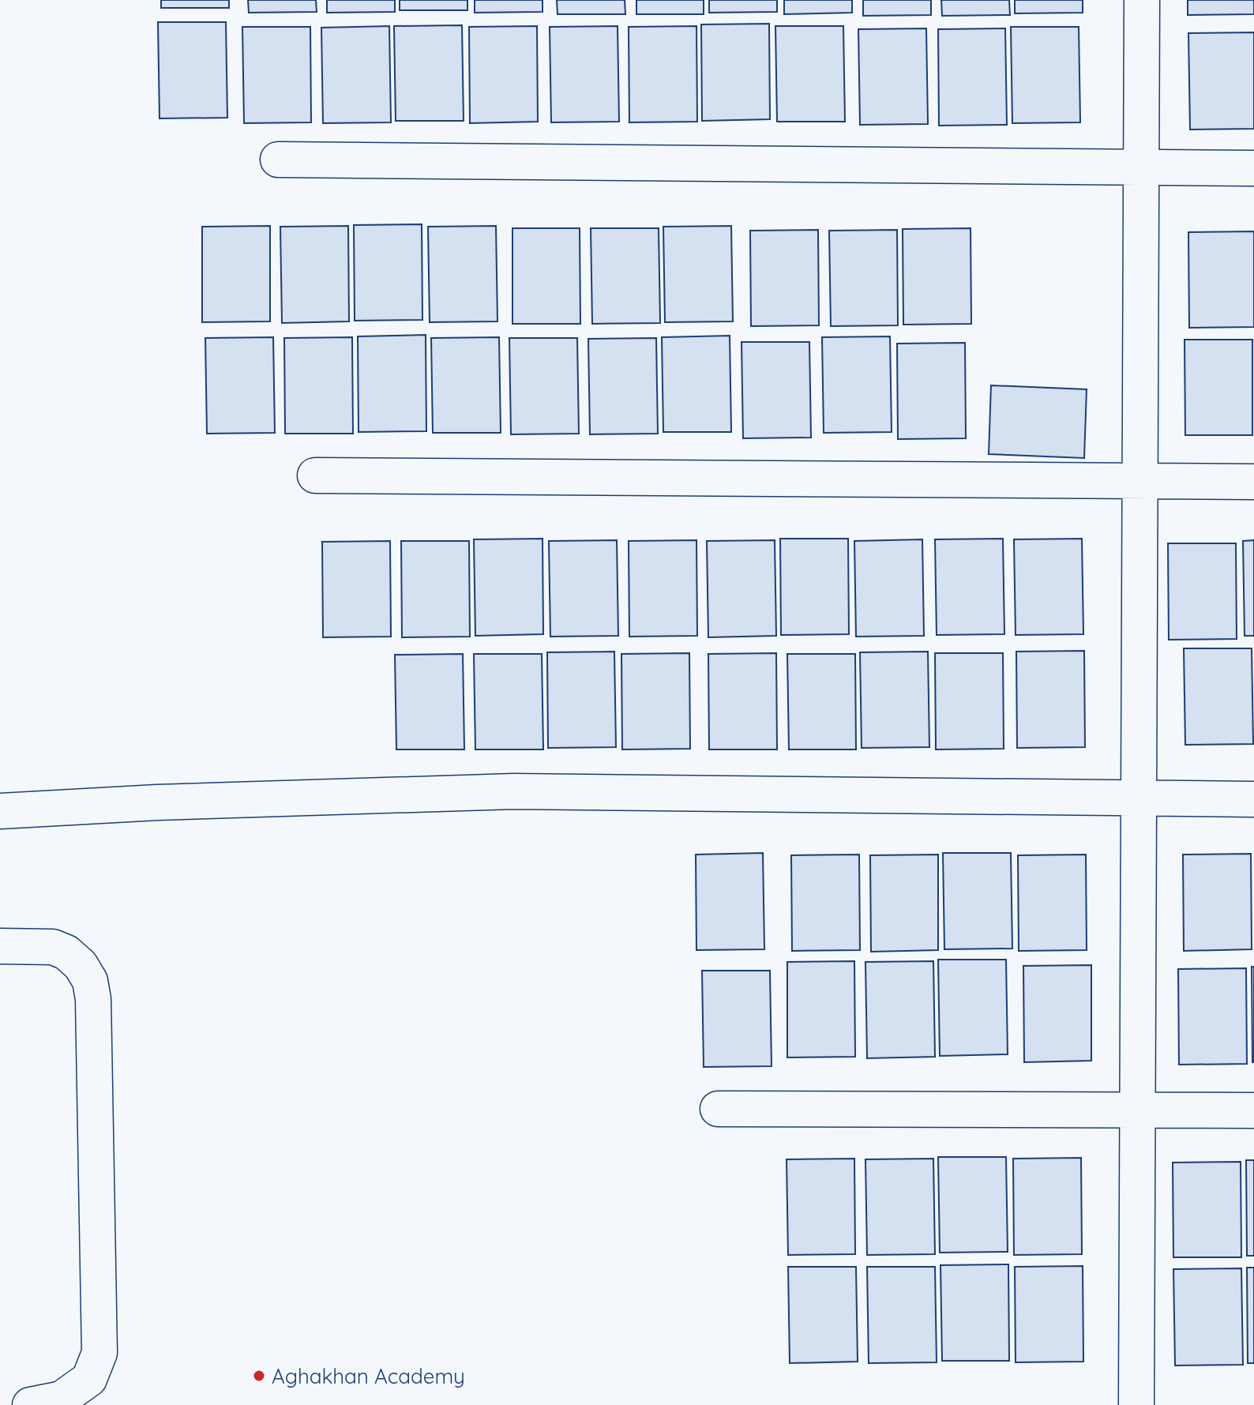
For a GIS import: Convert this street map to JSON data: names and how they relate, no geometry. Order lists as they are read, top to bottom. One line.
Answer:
{"places":["Aghakhan Academy"]}
